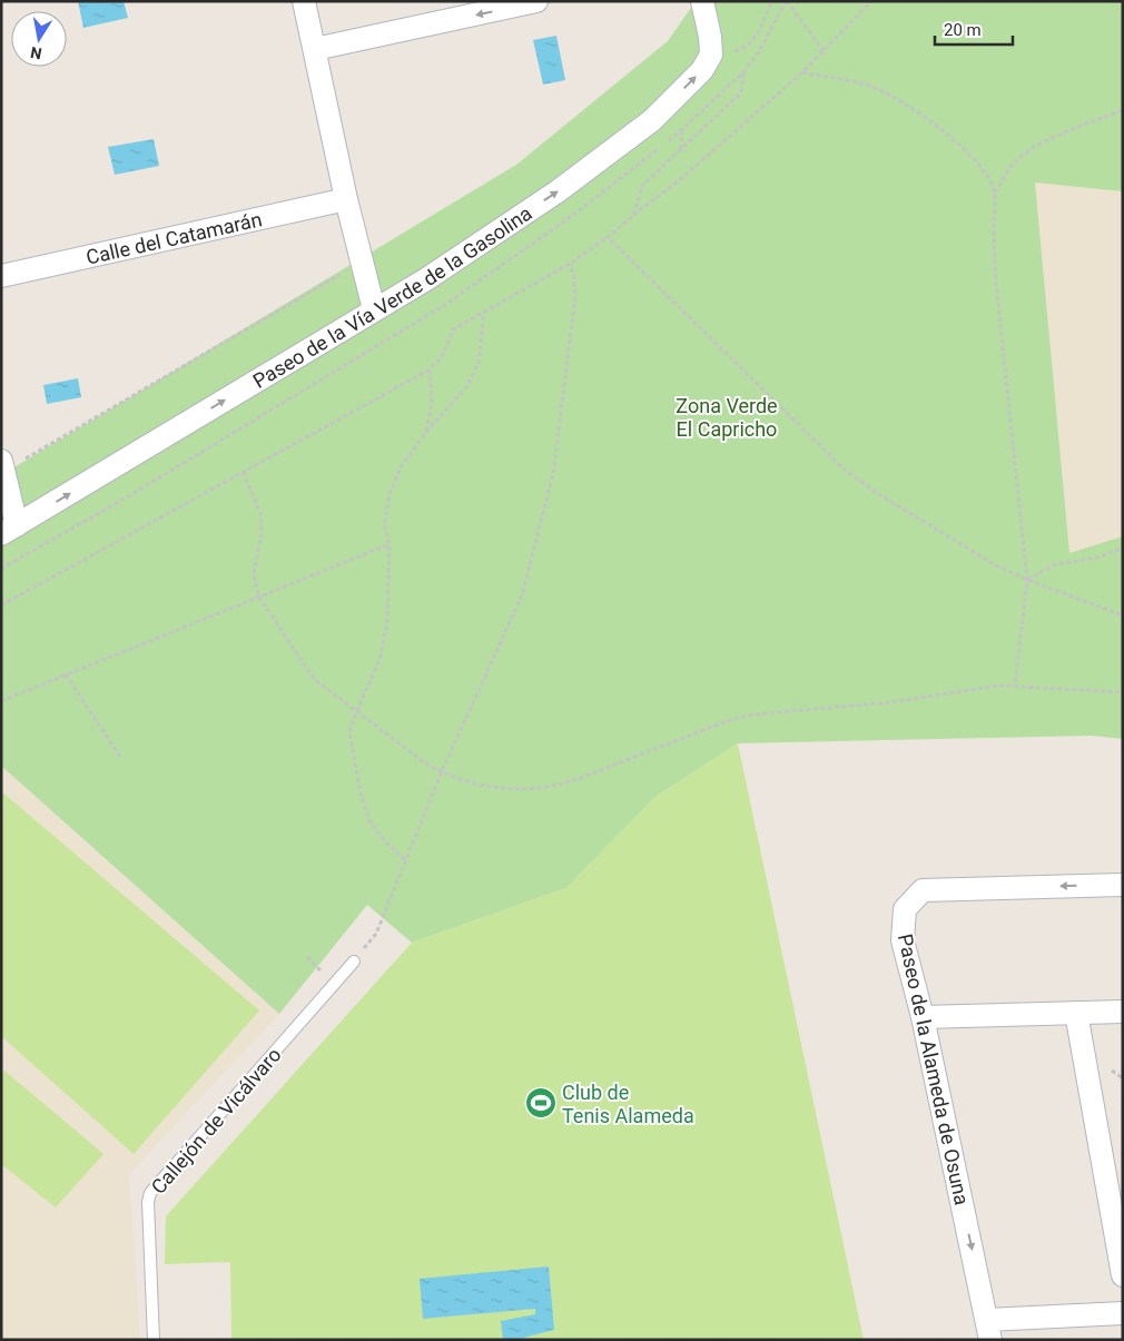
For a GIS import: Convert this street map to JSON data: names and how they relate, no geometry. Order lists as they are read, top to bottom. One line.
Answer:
{"streets":{"street":["Calle del Catamarán","Paseo de la Vía Verde de la Gasolina","Paseo de la Alameda de Osuna"],"lane":["Callejón de Vicálvaro"]},"one_way":["Paseo de la Vía Verde de la Gasolina"],"parks":["Zona Verde El Capricho"],"places":{"sports":["Club de Tenis Alameda"]},"scale_bar":"20 m","north":"bottom"}
